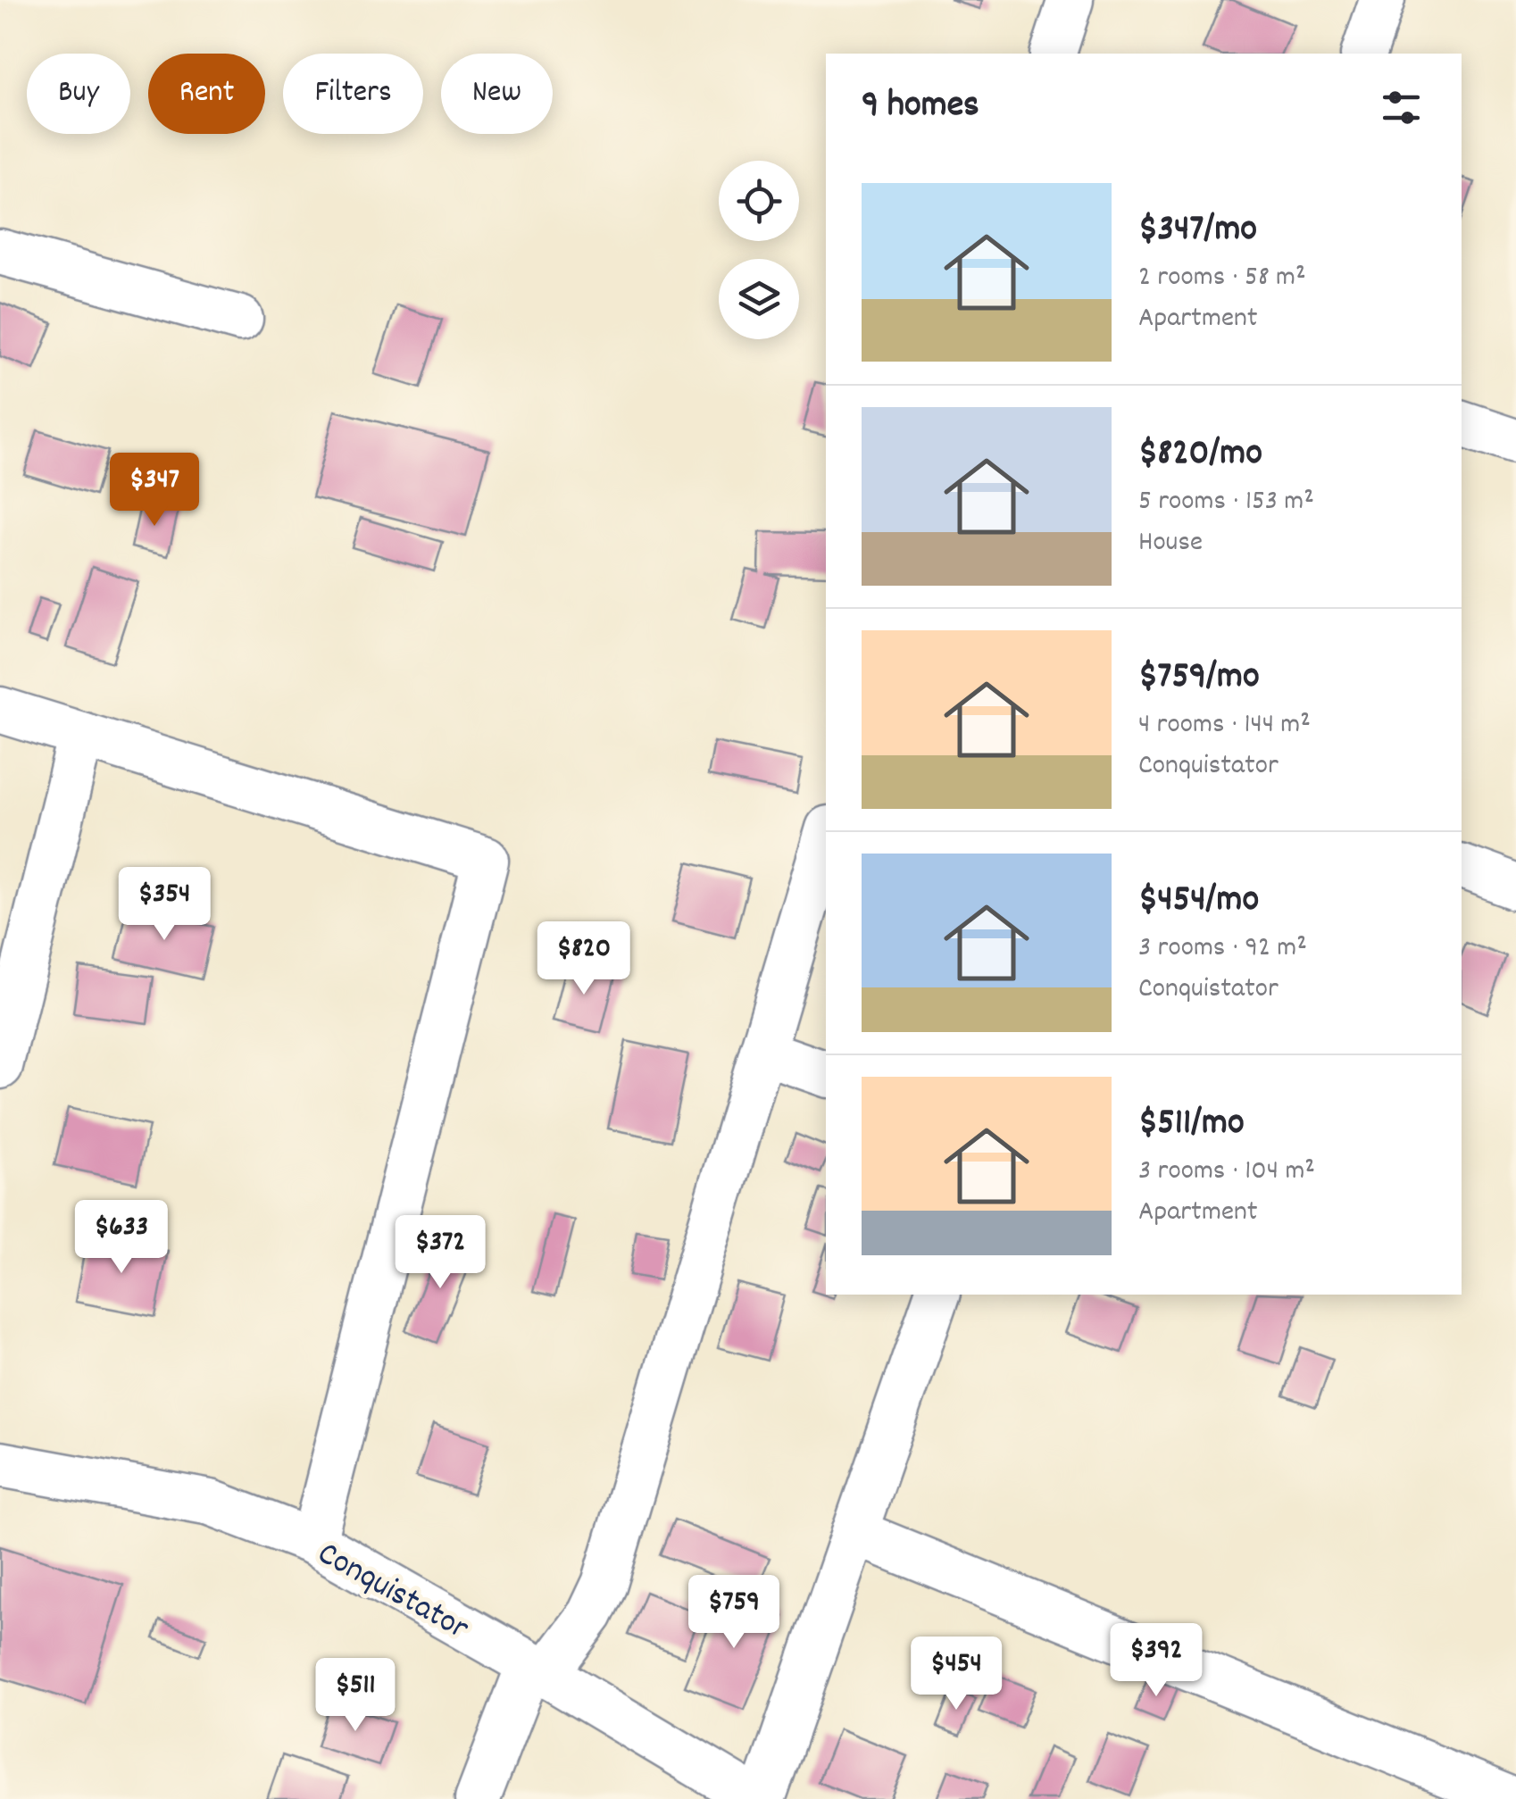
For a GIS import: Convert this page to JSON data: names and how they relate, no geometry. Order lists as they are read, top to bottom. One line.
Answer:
{"streets":{"street":["Conquistator"]},"page":{"chip":["Buy","Rent","Filters","New"],"heading":"9 homes","list":[{"name":"$347/mo","note":"2 rooms · 58 m² · Apartment"},{"name":"$820/mo","note":"5 rooms · 153 m² · House"},{"name":"$759/mo","note":"4 rooms · 144 m² · Conquistator"},{"name":"$454/mo","note":"3 rooms · 92 m² · Conquistator"},{"name":"$511/mo","note":"3 rooms · 104 m² · Apartment"}],"price":["$347","$354","$820","$633","$372","$759","$392","$454","$511"]}}
